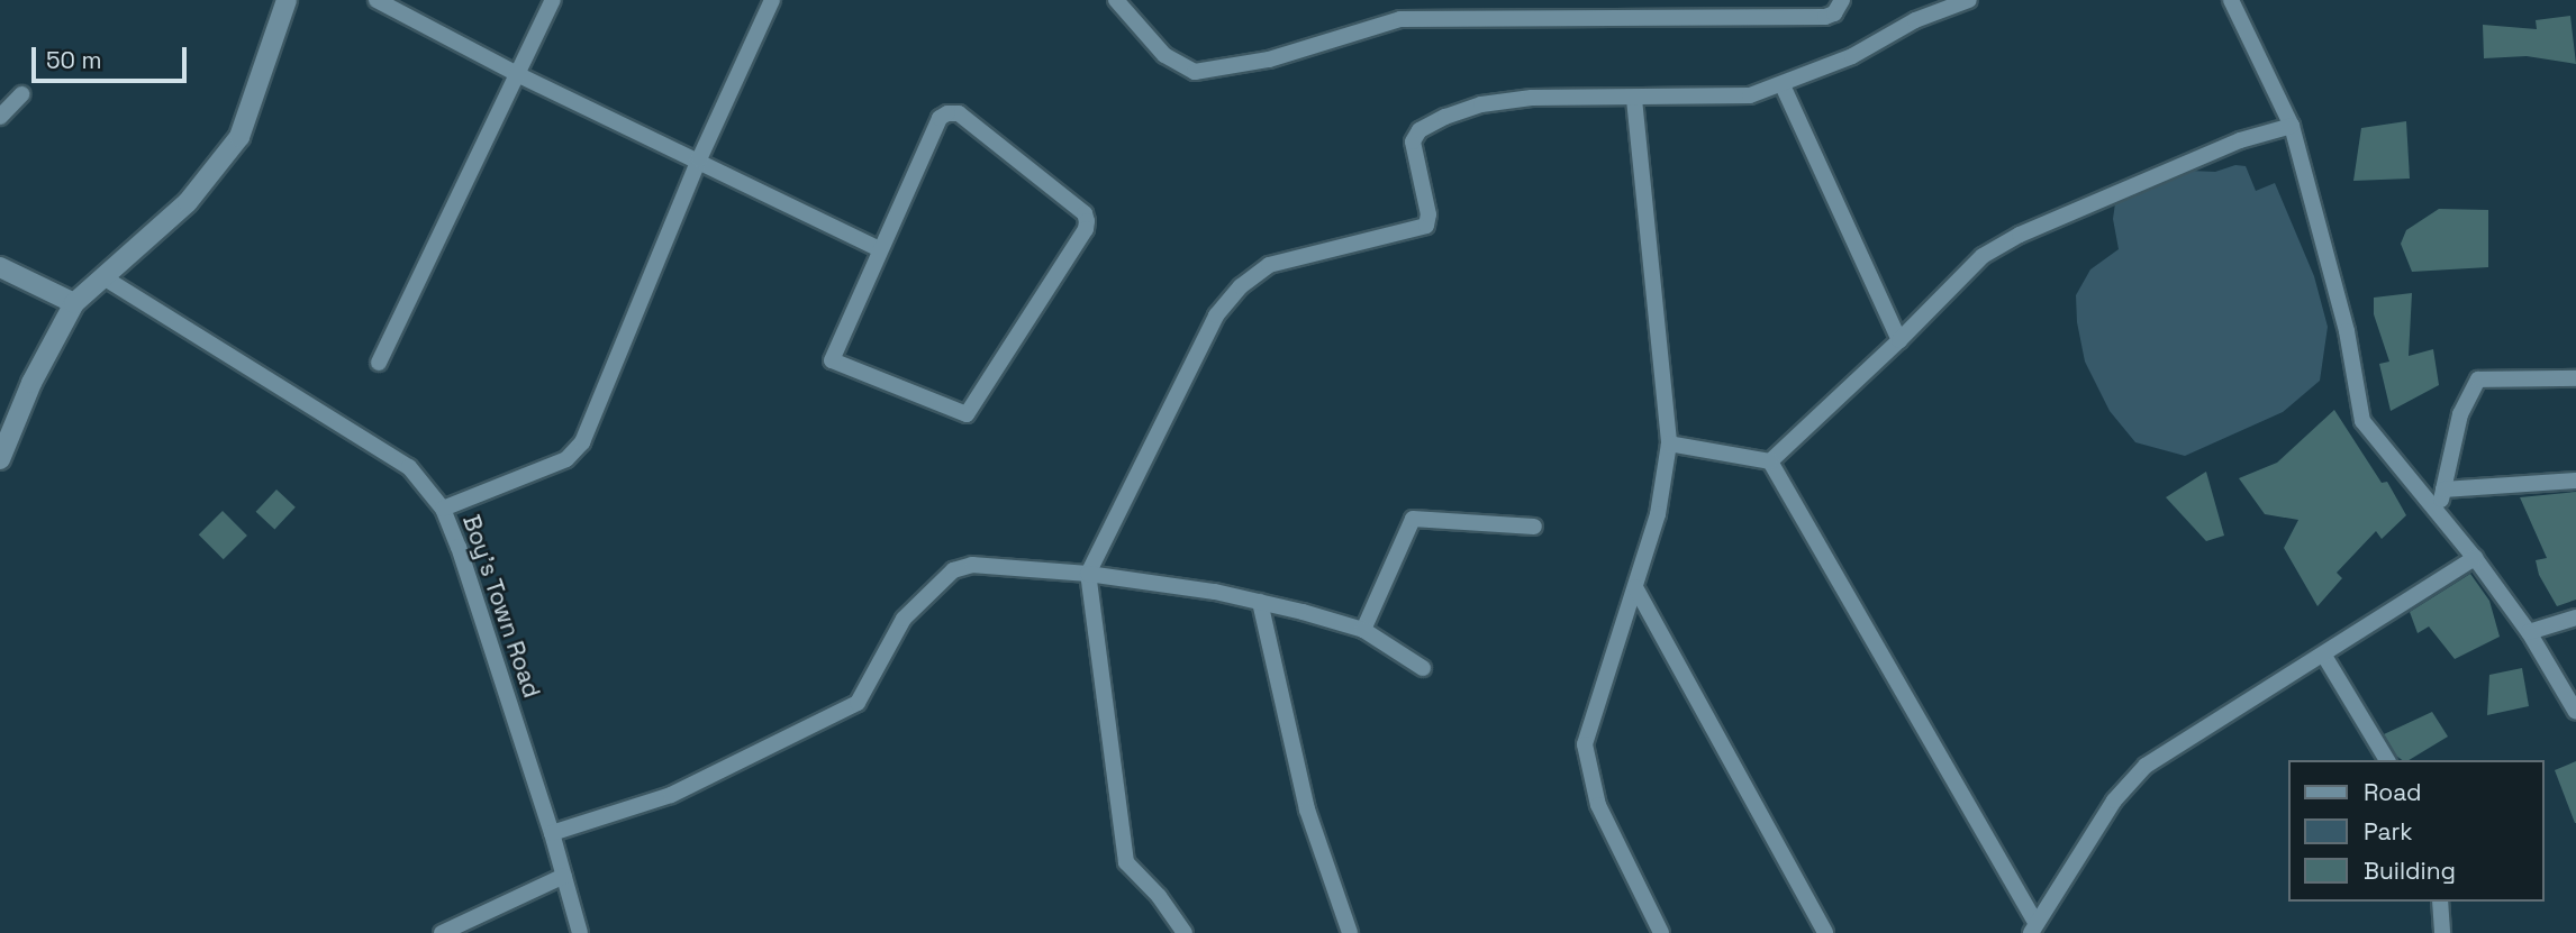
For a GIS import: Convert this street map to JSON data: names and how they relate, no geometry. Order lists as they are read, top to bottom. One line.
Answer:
{"streets":{"street":["Boy's Town Road"]},"legend":["Road","Park","Building"],"scale_bar":"50 m"}
